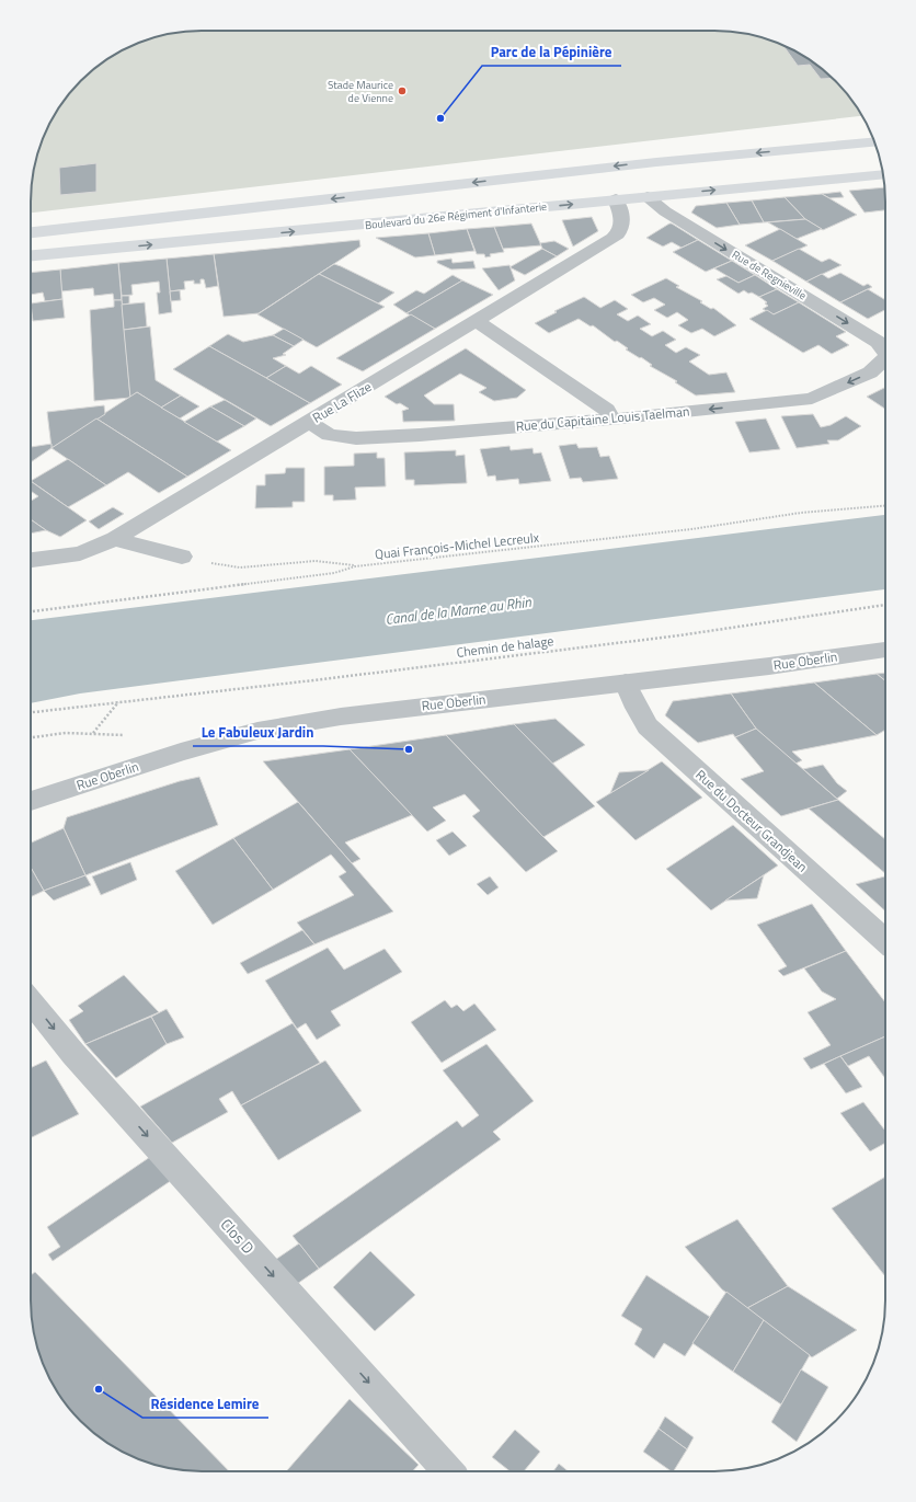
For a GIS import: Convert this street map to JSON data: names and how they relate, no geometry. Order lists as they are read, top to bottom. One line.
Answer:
{"streets":{"main road":["Boulevard du 26e Régiment d'Infanterie"],"street":["Rue de Regnieville","Rue La Flize","Rue du Capitaine Louis Taelman","Rue Oberlin","Rue du Docteur Grandjean"],"lane":["Clos D"],"path":["Quai François-Michel Lecreulx","Chemin de halage"]},"crossings":[["Boulevard du 26e Régiment d'Infanterie","Rue de Regnieville"],["Boulevard du 26e Régiment d'Infanterie","Rue La Flize"],["Rue La Flize","Rue du Capitaine Louis Taelman"],["Rue Oberlin","Rue du Docteur Grandjean"]],"one_way":["Rue du Capitaine Louis Taelman","Clos D"],"water":["Canal de la Marne au Rhin"],"places":["Stade Maurice de Vienne","Parc de la Pépinière","Le Fabuleux Jardin","Résidence Lemire"]}
